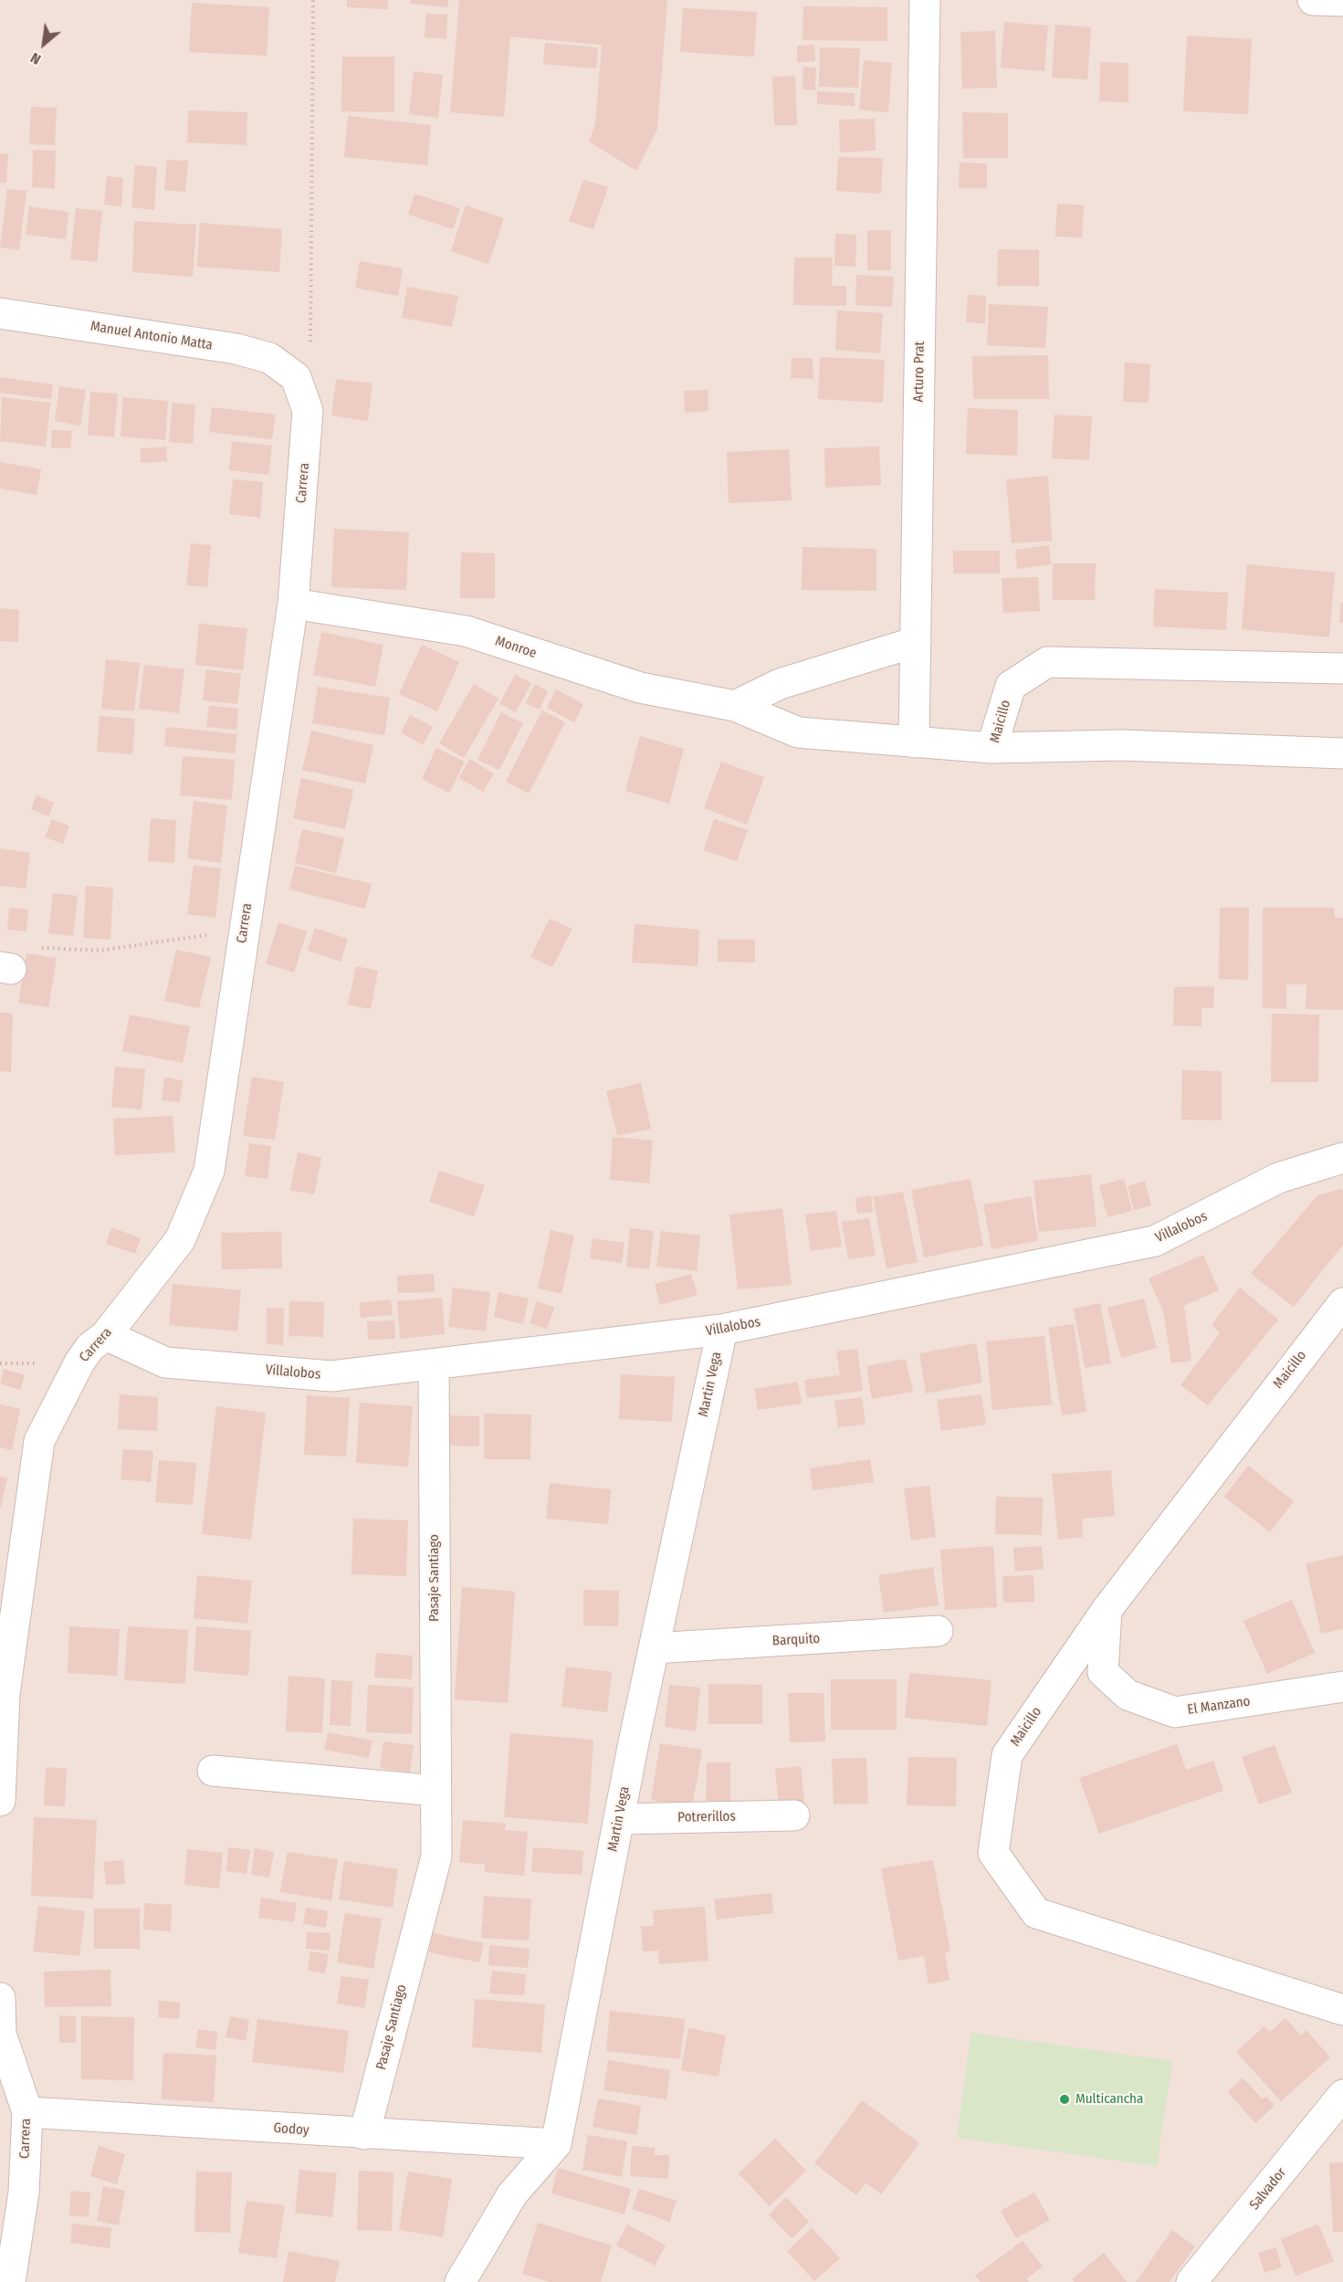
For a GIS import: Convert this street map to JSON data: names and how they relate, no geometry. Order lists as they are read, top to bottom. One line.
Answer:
{"streets":{"street":["Manuel Antonio Matta","Arturo Prat","Carrera","Monroe","Maicillo","Villalobos","Martin Vega","Pasaje Santiago","Barquito","El Manzano","Potrerillos","Godoy","Salvador"]},"crossings":[["Manuel Antonio Matta","Carrera"],["Arturo Prat","Monroe"],["Carrera","Monroe"],["Carrera","Villalobos"],["Carrera","Godoy"],["Monroe","Maicillo"],["Maicillo","El Manzano"],["Villalobos","Martin Vega"],["Villalobos","Pasaje Santiago"],["Martin Vega","Barquito"],["Martin Vega","Potrerillos"],["Martin Vega","Godoy"],["Pasaje Santiago","Godoy"]],"places":["Multicancha"],"north":"bottom left"}
